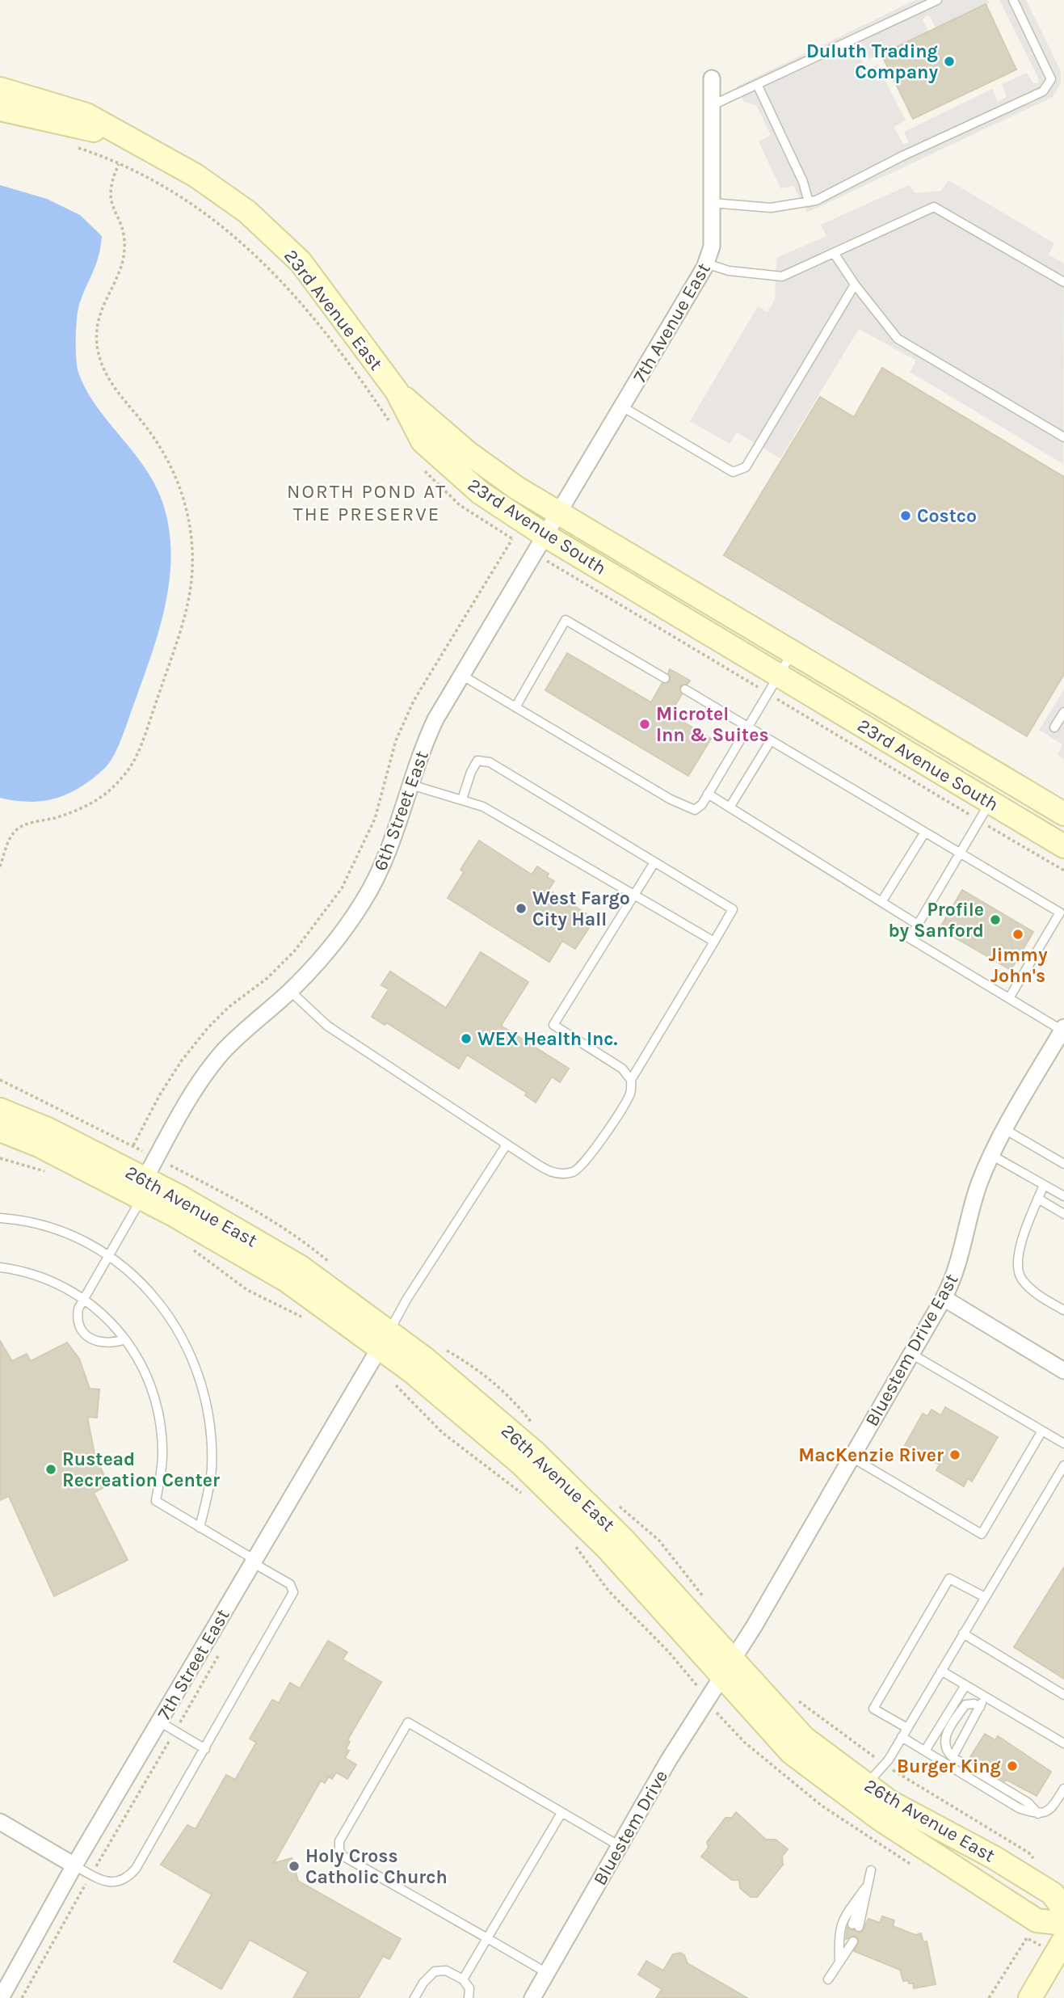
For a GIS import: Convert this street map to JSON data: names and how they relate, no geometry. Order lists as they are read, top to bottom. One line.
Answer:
{"streets":{"street":["23rd Avenue East","7th Avenue East","23rd Avenue South","6th Street East","26th Avenue East","Bluestem Drive East","7th Street East","Bluestem Drive"]},"crossings":[["23rd Avenue East","23rd Avenue South"],["7th Avenue East","23rd Avenue South"],["7th Avenue East","6th Street East"],["23rd Avenue South","6th Street East"],["6th Street East","26th Avenue East"],["26th Avenue East","Bluestem Drive East"],["26th Avenue East","7th Street East"],["26th Avenue East","Bluestem Drive"],["Bluestem Drive East","Bluestem Drive"]],"districts":["NORTH POND AT THE PRESERVE"],"places":["Duluth Trading Company","Costco","Microtel Inn & Suites","West Fargo City Hall","Profile by Sanford","Jimmy John's","WEX Health Inc.","MacKenzie River","Rustead Recreation Center","Burger King","Holy Cross Catholic Church"]}
